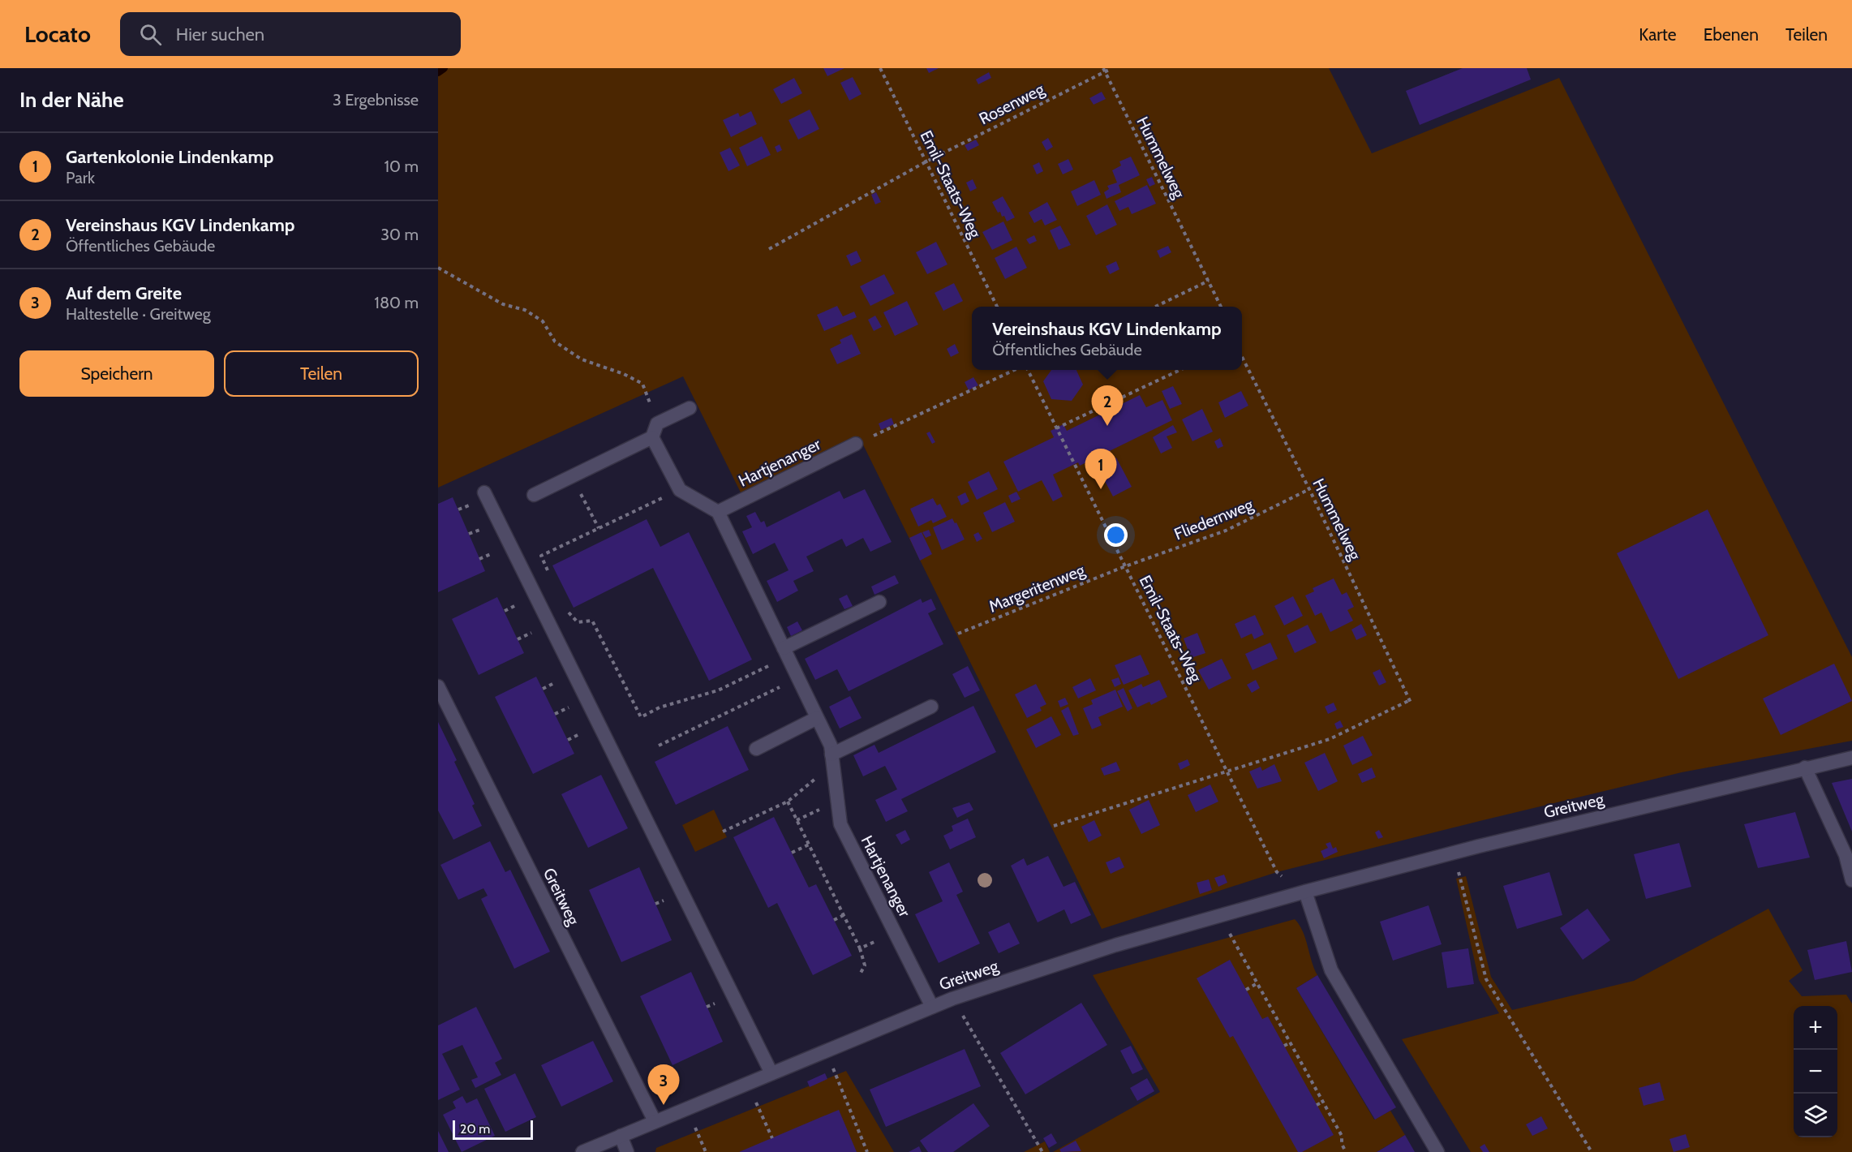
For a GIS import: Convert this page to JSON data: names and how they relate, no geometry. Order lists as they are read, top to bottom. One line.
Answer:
{"streets":{"street":["Hartjenanger","Greitweg"],"path":["Rosenweg","Hummelweg","Emil-Staats-Weg","Fliedernweg","Margeritenweg"]},"crossings":[["Rosenweg","Hummelweg"],["Rosenweg","Emil-Staats-Weg"],["Hummelweg","Emil-Staats-Weg"],["Hummelweg","Fliedernweg"],["Emil-Staats-Weg","Fliedernweg"],["Emil-Staats-Weg","Margeritenweg"],["Emil-Staats-Weg","Greitweg"],["Hartjenanger","Greitweg"],["Fliedernweg","Margeritenweg"]],"scale_bar":"20 m","page":{"header":"Locato","search":"Hier suchen","nav":["Karte","Ebenen","Teilen"],"heading":["In der Nähe","3 Ergebnisse"],"list":[{"mark":"1","name":"Gartenkolonie Lindenkamp","note":"Park","value":"10 m"},{"mark":"2","name":"Vereinshaus KGV Lindenkamp","note":"Öffentliches Gebäude","value":"30 m"},{"mark":"3","name":"Auf dem Greite","note":"Haltestelle · Greitweg","value":"180 m"}],"popup":["Vereinshaus KGV Lindenkamp","Öffentliches Gebäude"],"buttons":["Speichern","Teilen"],"pins":["2","1","3"],"map_buttons":["+","−"],"scale":"20 m"}}
